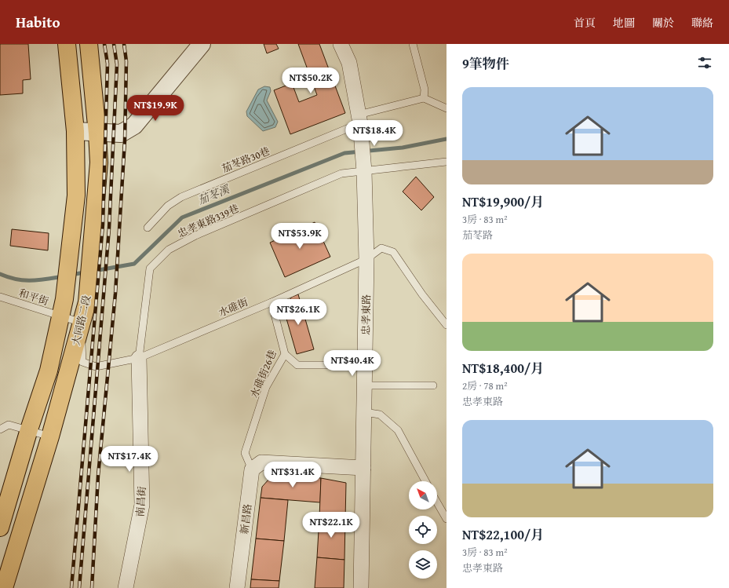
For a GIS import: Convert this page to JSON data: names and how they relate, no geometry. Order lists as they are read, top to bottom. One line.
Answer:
{"streets":{"main road":["大同路二段"],"street":["忠孝東路","南昌街","新昌路"],"lane":["茄苳路30巷","忠孝東路339巷","和平街","水碓街","水碓街26巷"]},"crossings":[["茄苳路30巷","忠孝東路"],["忠孝東路339巷","水碓街"],["忠孝東路339巷","忠孝東路"],["忠孝東路339巷","南昌街"],["和平街","大同路二段"],["水碓街","忠孝東路"],["水碓街","大同路二段"],["水碓街","水碓街26巷"],["水碓街","南昌街"],["水碓街26巷","新昌路"]],"water":["茄苳溪"],"north":"top left","page":{"header":"Habito","nav":["首頁","地圖","關於","聯絡"],"heading":"9筆物件","price":["NT$50.2K","NT$19.9K","NT$18.4K","NT$53.9K","NT$26.1K","NT$40.4K","NT$17.4K","NT$31.4K","NT$22.1K"],"list":[{"name":"NT$19,900/月","note":"3房 · 83 m² · 茄苳路"},{"name":"NT$18,400/月","note":"2房 · 78 m² · 忠孝東路"},{"name":"NT$22,100/月","note":"3房 · 83 m² · 忠孝東路"}]}}
